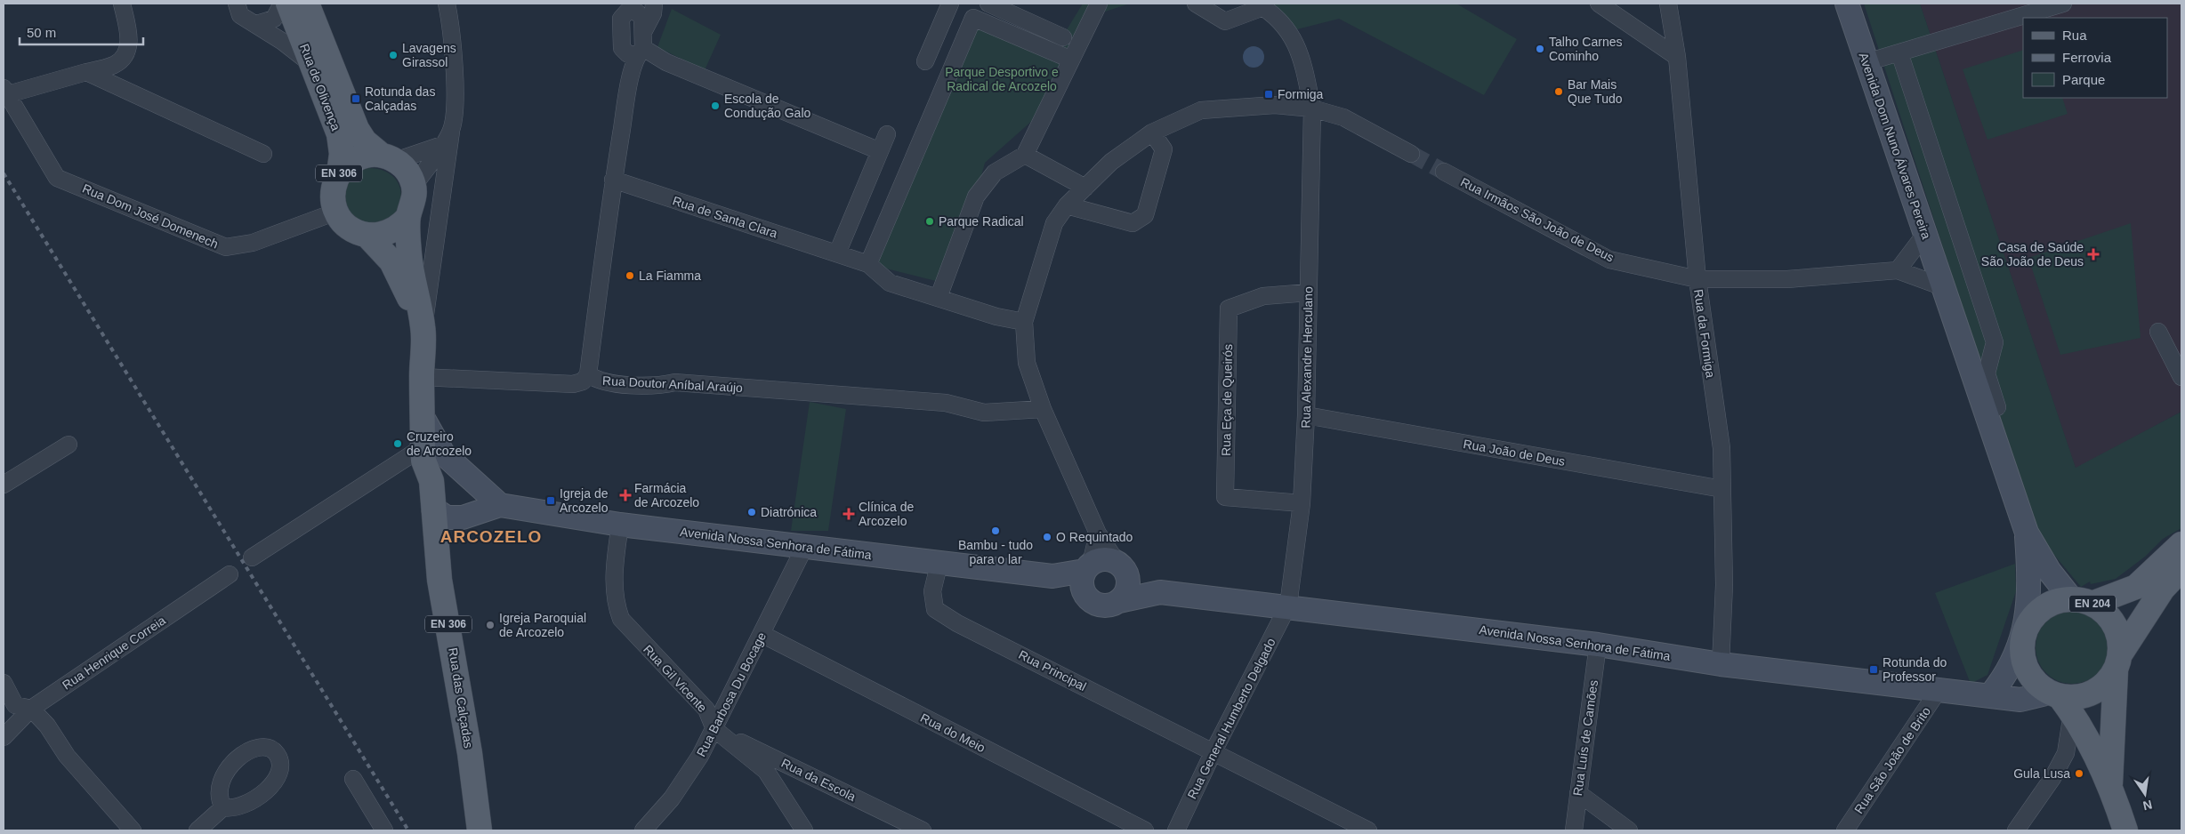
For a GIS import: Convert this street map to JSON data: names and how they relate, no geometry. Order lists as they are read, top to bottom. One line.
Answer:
{"streets":{"main road":["Rua de Olivença","EN 306","EN 204","Rua das Calçadas"],"street":["Avenida Dom Nuno Álvares Pereira","Rua Dom José Domenech","Rua de Santa Clara","Rua Irmãos São João de Deus","Rua da Formiga","Rua Alexandre Herculano","Rua Doutor Aníbal Araújo","Rua Eça de Queirós","Rua João de Deus","Avenida Nossa Senhora de Fátima","Rua Henrique Correia","Rua Principal","Rua Gil Vicente","Rua Barbosa Du Bocage","Rua General Humberto Delgado","Rua do Meio","Rua Luís de Camões","Rua São João de Brito","Rua da Escola"]},"crossings":[["Rua de Olivença","EN 306"],["Rua de Olivença","Rua Dom José Domenech"],["Rua de Olivença","Rua das Calçadas"],["Avenida Dom Nuno Álvares Pereira","Rua Irmãos São João de Deus"],["EN 306","Rua Dom José Domenech"],["EN 306","Rua das Calçadas"],["Rua Dom José Domenech","Rua das Calçadas"],["Rua de Santa Clara","Rua Doutor Aníbal Araújo"],["Rua Irmãos São João de Deus","Rua da Formiga"],["Rua da Formiga","Rua João de Deus"],["Rua da Formiga","Avenida Nossa Senhora de Fátima"],["Rua Alexandre Herculano","Rua Eça de Queirós"],["Rua Alexandre Herculano","Rua João de Deus"],["Rua Alexandre Herculano","Avenida Nossa Senhora de Fátima"],["Rua Alexandre Herculano","Rua General Humberto Delgado"],["Avenida Nossa Senhora de Fátima","EN 204"],["Avenida Nossa Senhora de Fátima","Rua Principal"],["Avenida Nossa Senhora de Fátima","Rua Gil Vicente"],["Avenida Nossa Senhora de Fátima","Rua Barbosa Du Bocage"],["Avenida Nossa Senhora de Fátima","Rua General Humberto Delgado"],["Avenida Nossa Senhora de Fátima","Rua Luís de Camões"],["Avenida Nossa Senhora de Fátima","Rua São João de Brito"],["Rua Principal","Rua General Humberto Delgado"],["Rua Gil Vicente","Rua Barbosa Du Bocage"],["Rua Gil Vicente","Rua da Escola"],["Rua Barbosa Du Bocage","Rua do Meio"],["Rua Barbosa Du Bocage","Rua da Escola"]],"districts":["ARCOZELO"],"parks":["Parque Desportivo e Radical de Arcozelo"],"places":{"other":["Talho Carnes Cominho","Lavagens Girassol","Bar Mais Que Tudo","Escola de Condução Galo","Parque Radical","La Fiamma","Cruzeiro de Arcozelo","Diatrónica","Bambu - tudo para o lar","O Requintado","Igreja Paroquial de Arcozelo","Gula Lusa"],"transit":["Formiga","Rotunda das Calçadas","Igreja de Arcozelo","Rotunda do Professor"],"health":["Casa de Saúde São João de Deus","Farmácia de Arcozelo","Clínica de Arcozelo"]},"legend":["Rua","Ferrovia","Parque"],"scale_bar":"50 m","north":"bottom"}
